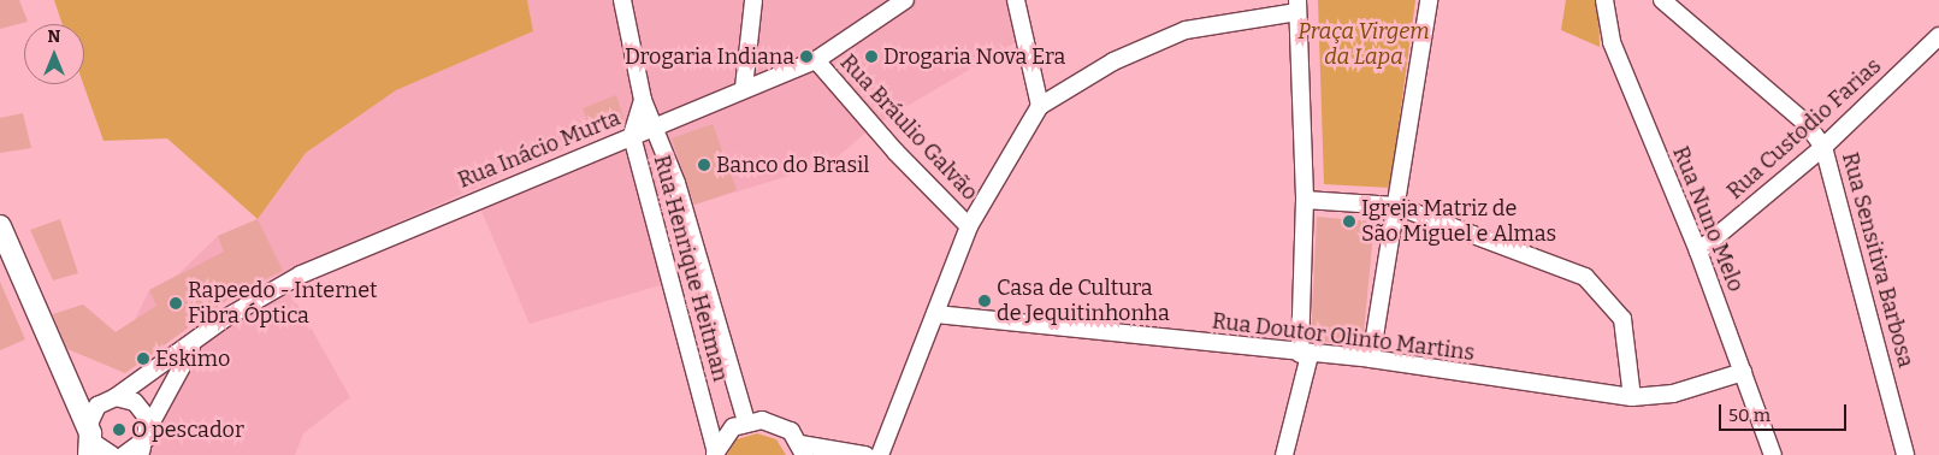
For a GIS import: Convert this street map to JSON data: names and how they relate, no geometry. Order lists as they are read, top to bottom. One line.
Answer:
{"streets":{"street":["Rua Bráulio Galvão","Rua Custodio Farias","Rua Inácio Murta","Rua Nuno Melo","Rua Sensitiva Barbosa","Rua Henrique Heitman","Rua Doutor Olinto Martins"]},"crossings":[["Rua Bráulio Galvão","Rua Inácio Murta"],["Rua Custodio Farias","Rua Nuno Melo"],["Rua Custodio Farias","Rua Sensitiva Barbosa"],["Rua Inácio Murta","Rua Henrique Heitman"],["Rua Nuno Melo","Rua Doutor Olinto Martins"]],"parks":["Praça Virgem da Lapa"],"places":["Drogaria Indiana","Drogaria Nova Era","Banco do Brasil","Igreja Matriz de São Miguel e Almas","Casa de Cultura de Jequitinhonha","Rapeedo - Internet Fibra Óptica","Eskimo","O pescador"],"scale_bar":"50 m","north":"top"}
